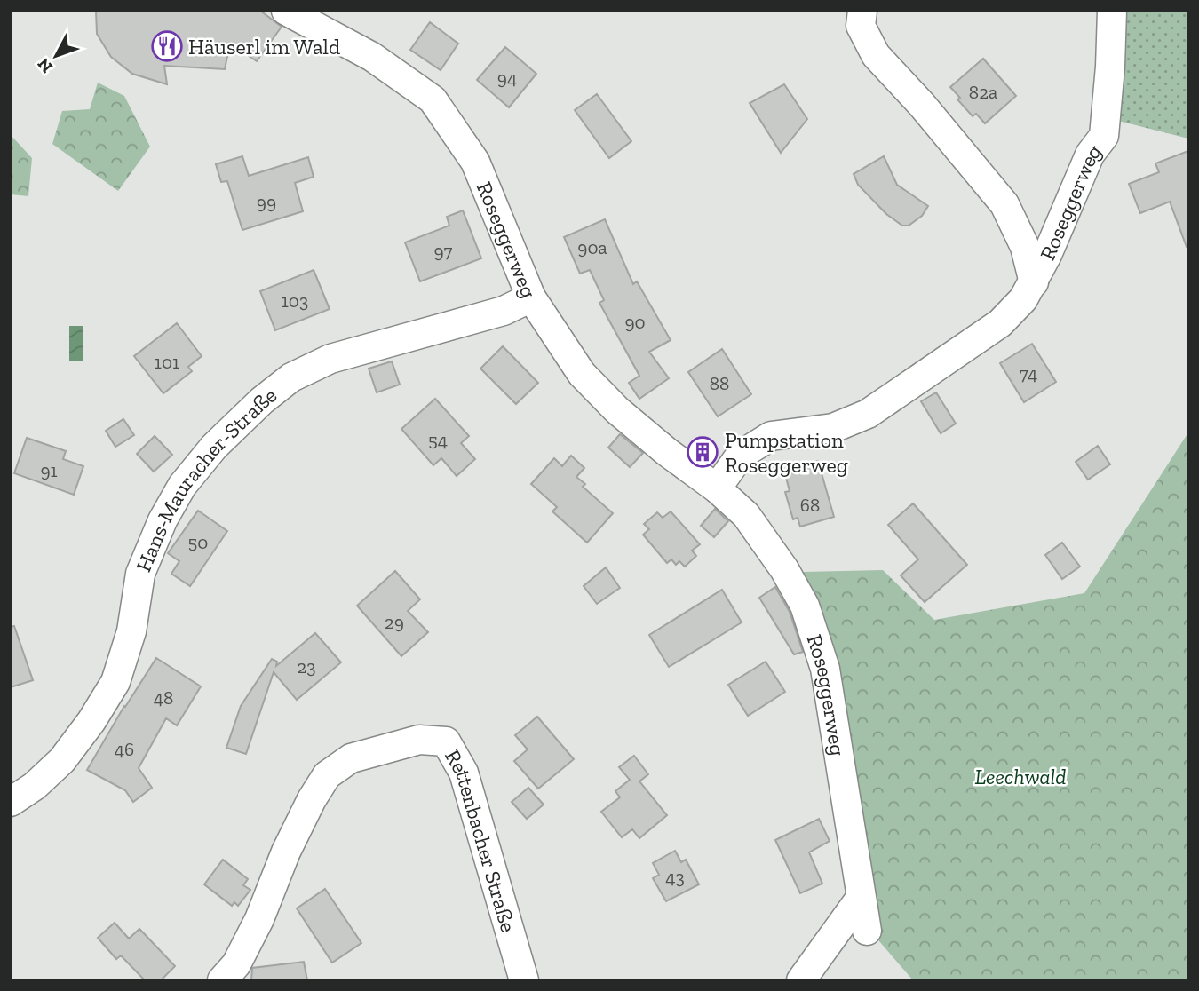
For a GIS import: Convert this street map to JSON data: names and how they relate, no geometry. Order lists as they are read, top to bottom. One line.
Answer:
{"streets":{"street":["Roseggerweg","Hans-Mauracher-Straße","Rettenbacher Straße"]},"crossings":[["Roseggerweg","Hans-Mauracher-Straße"]],"parks":["Leechwald"],"places":{"restaurant":["Häuserl im Wald"],"building":["Pumpstation Roseggerweg"]},"house_numbers":["94","82a","99","90a","97","103","90","101","74","88","54","91","68","50","29","23","48","46","43"],"north":"bottom left"}
